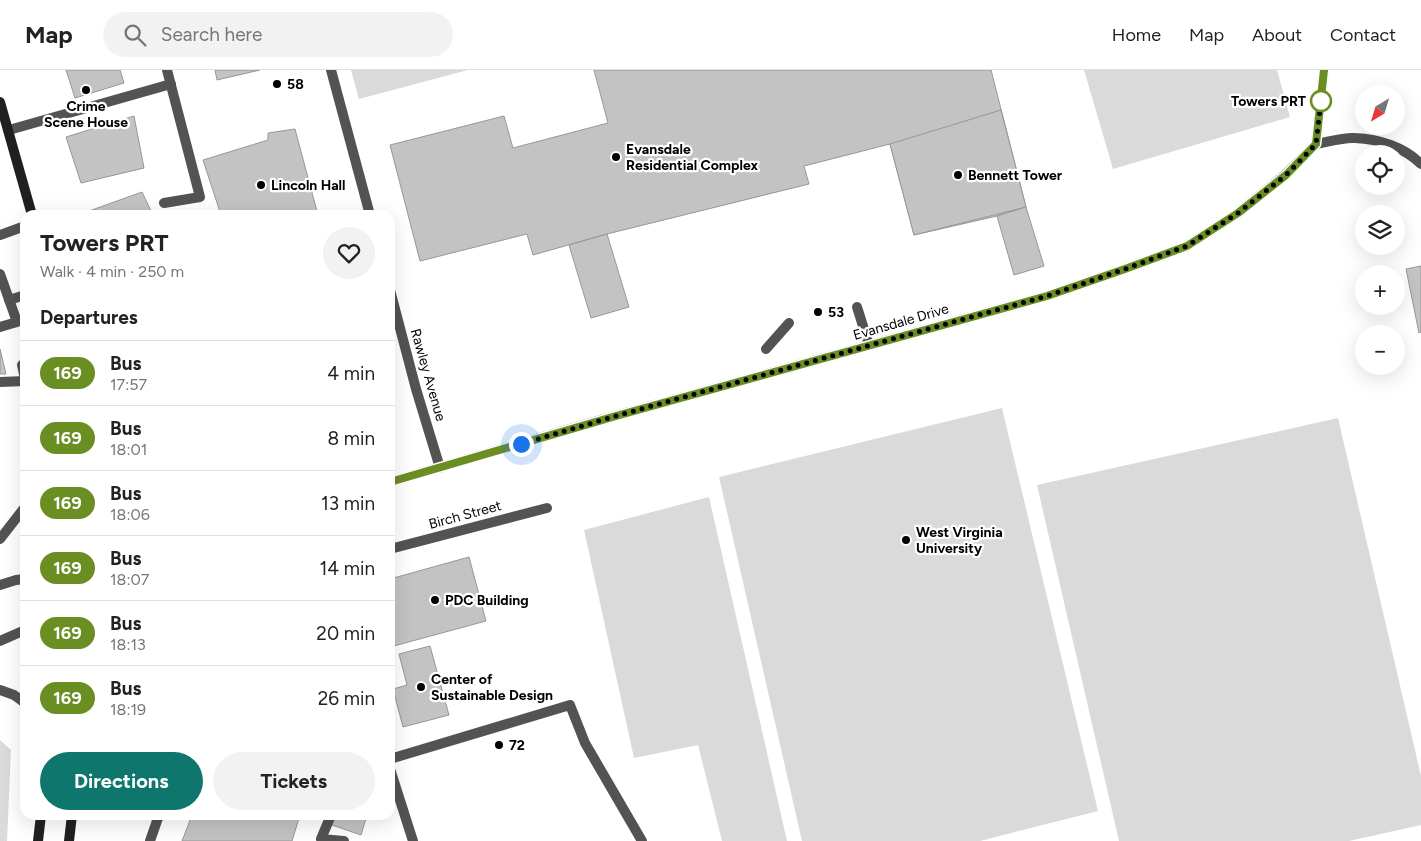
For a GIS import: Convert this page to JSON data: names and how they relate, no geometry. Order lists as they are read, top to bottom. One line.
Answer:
{"streets":{"street":["Evansdale Drive","Rawley Avenue","Birch Street"]},"crossings":[["Evansdale Drive","Rawley Avenue"]],"places":["58","Crime Scene House","Towers PRT","Evansdale Residential Complex","Bennett Tower","Lincoln Hall","53","West Virginia University","PDC Building","Center of Sustainable Design","72"],"lines":["bus line 169"],"north":"bottom left","page":{"header":"Map","search":"Search here","nav":["Home","Map","About","Contact"],"map_buttons":["+","−"],"heading":[["Towers PRT","Walk · 4 min · 250 m"],"Departures"],"list":[{"mark":"169","name":"Bus","note":"17:57","value":"4 min"},{"mark":"169","name":"Bus","note":"18:01","value":"8 min"},{"mark":"169","name":"Bus","note":"18:06","value":"13 min"},{"mark":"169","name":"Bus","note":"18:07","value":"14 min"},{"mark":"169","name":"Bus","note":"18:13","value":"20 min"},{"mark":"169","name":"Bus","note":"18:19","value":"26 min"}],"buttons":["Directions","Tickets"]}}
